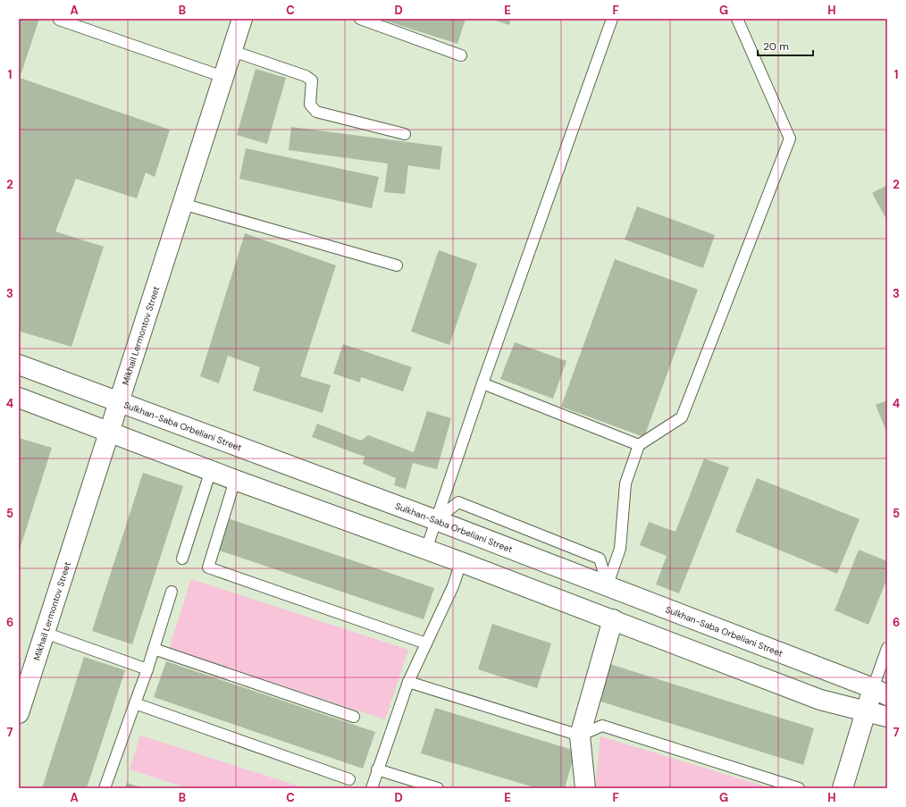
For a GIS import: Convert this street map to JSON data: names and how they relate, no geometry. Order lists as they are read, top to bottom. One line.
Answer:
{"streets":{"street":["Mikhail Lermontov Street","Sulkhan-Saba Orbeliani Street"]},"crossings":[["Mikhail Lermontov Street","Sulkhan-Saba Orbeliani Street"]],"scale_bar":"20 m","grid":{"columns":["A","B","C","D","E","F","G","H"],"rows":["1","2","3","4","5","6","7"]}}
